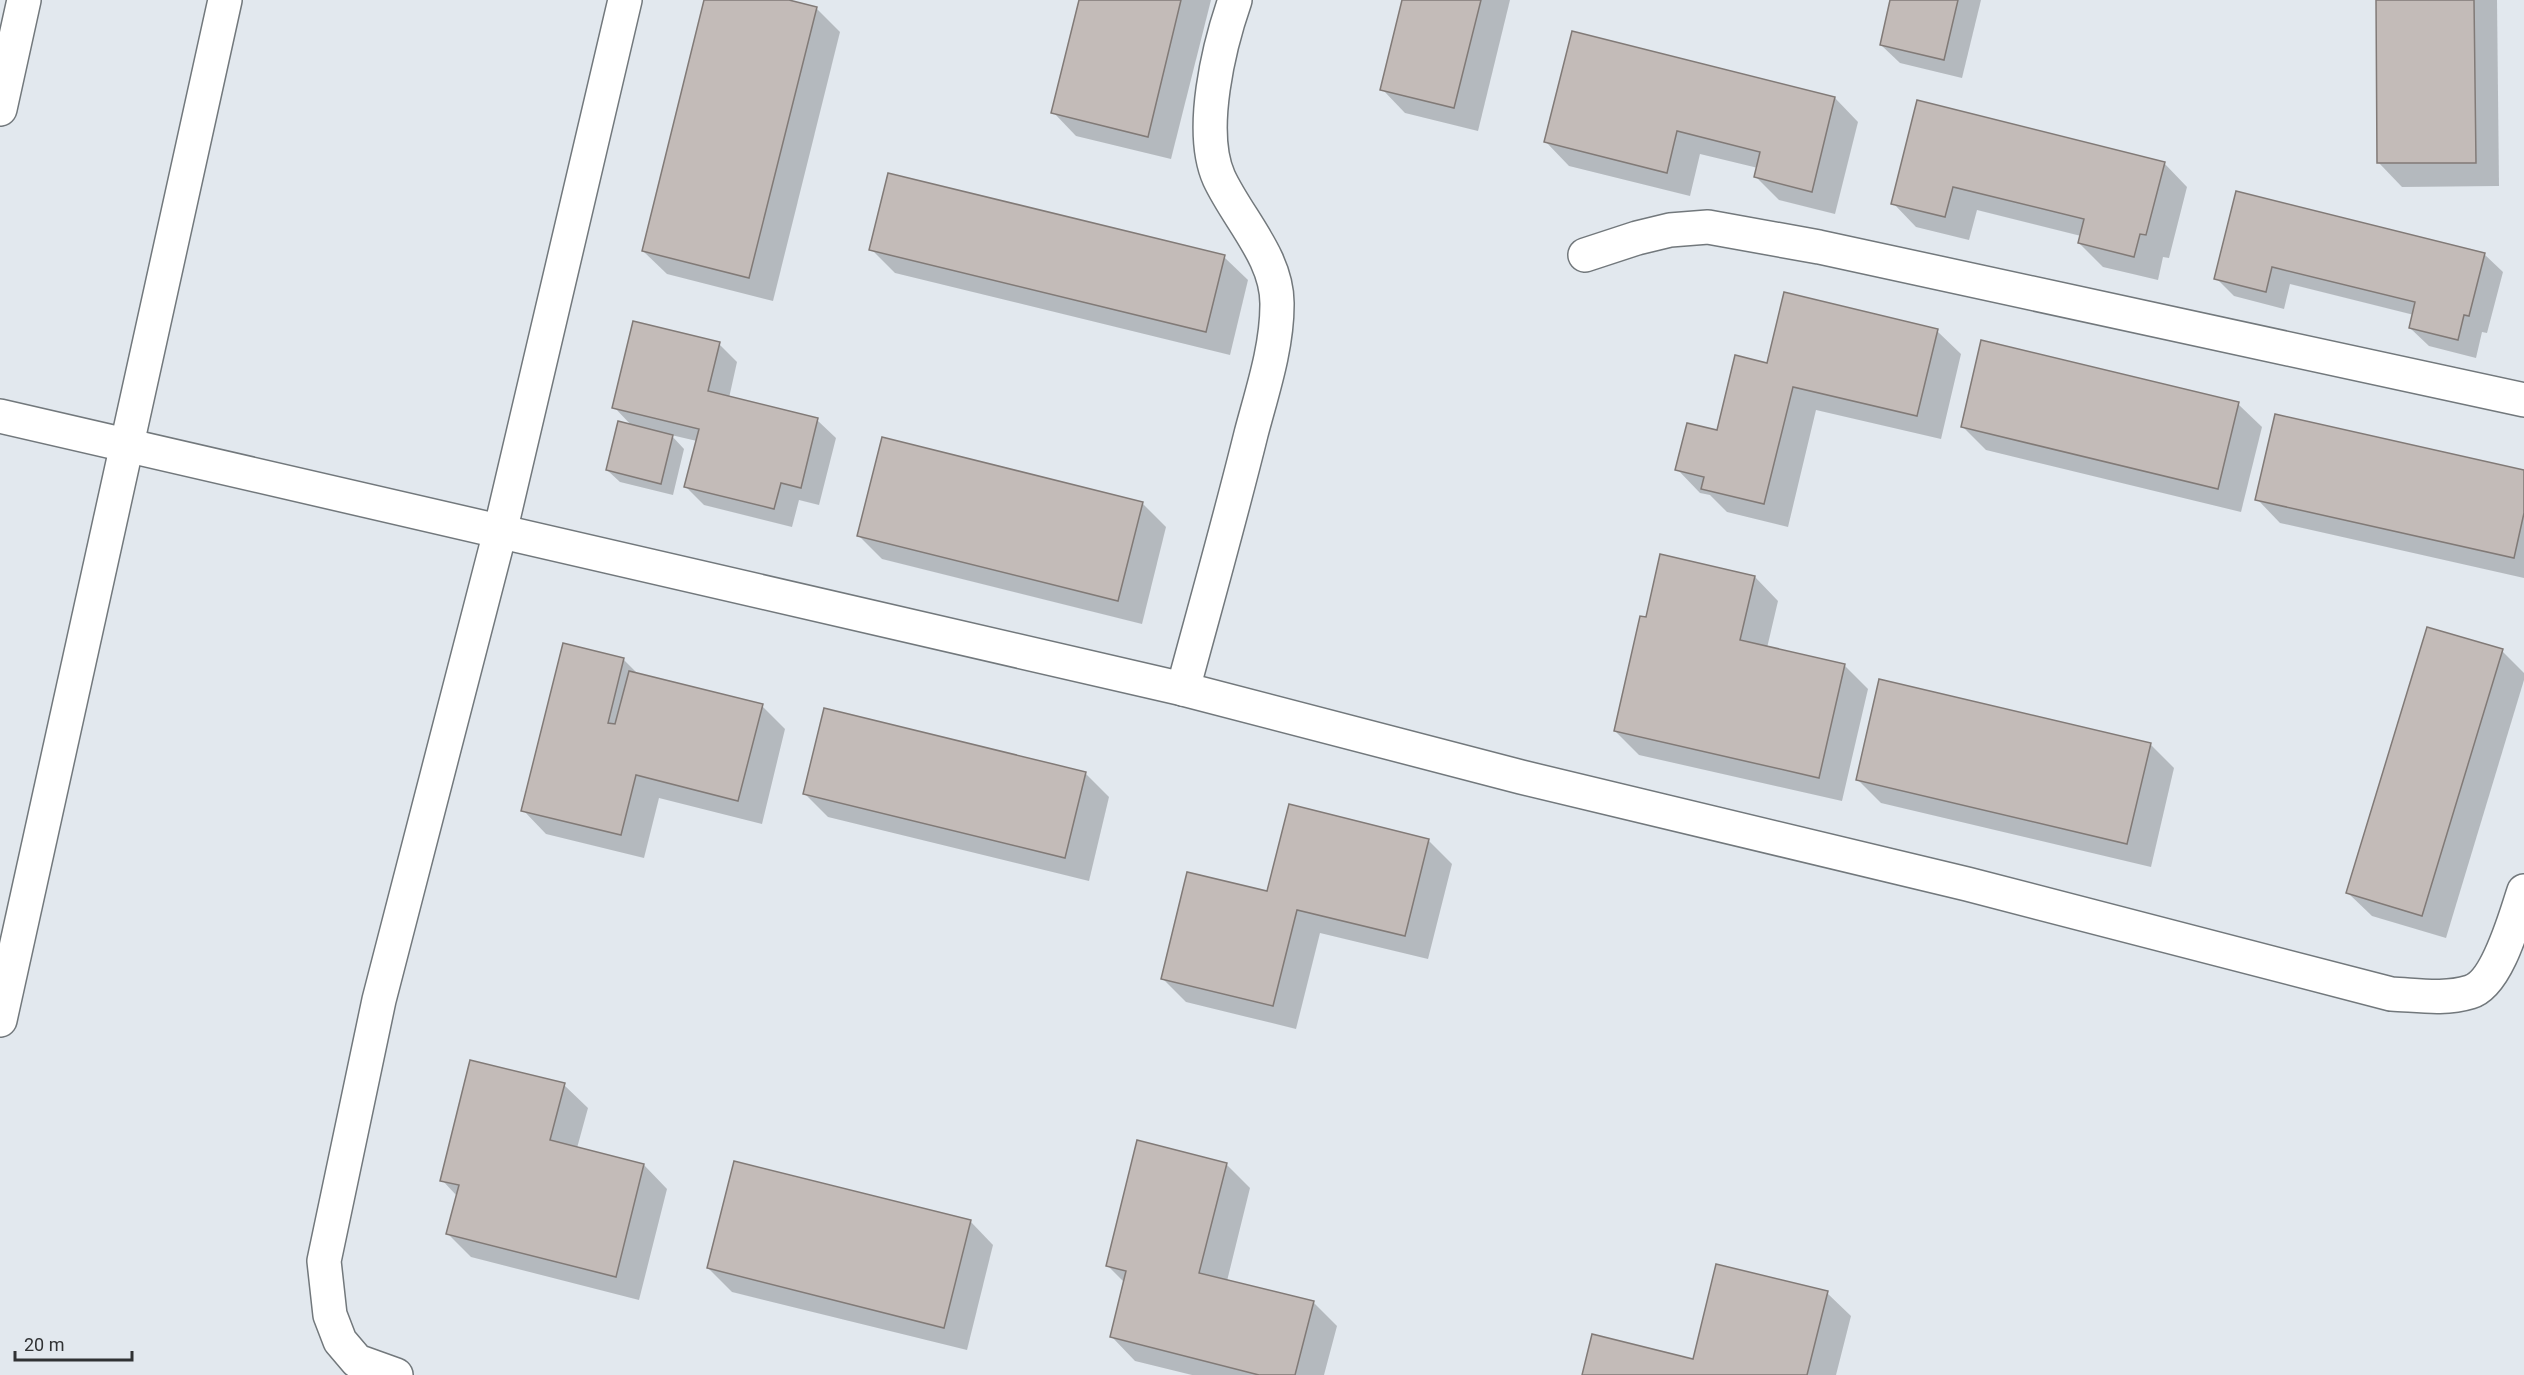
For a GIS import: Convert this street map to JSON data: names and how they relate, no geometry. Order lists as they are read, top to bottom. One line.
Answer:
{"scale_bar":"20 m"}
